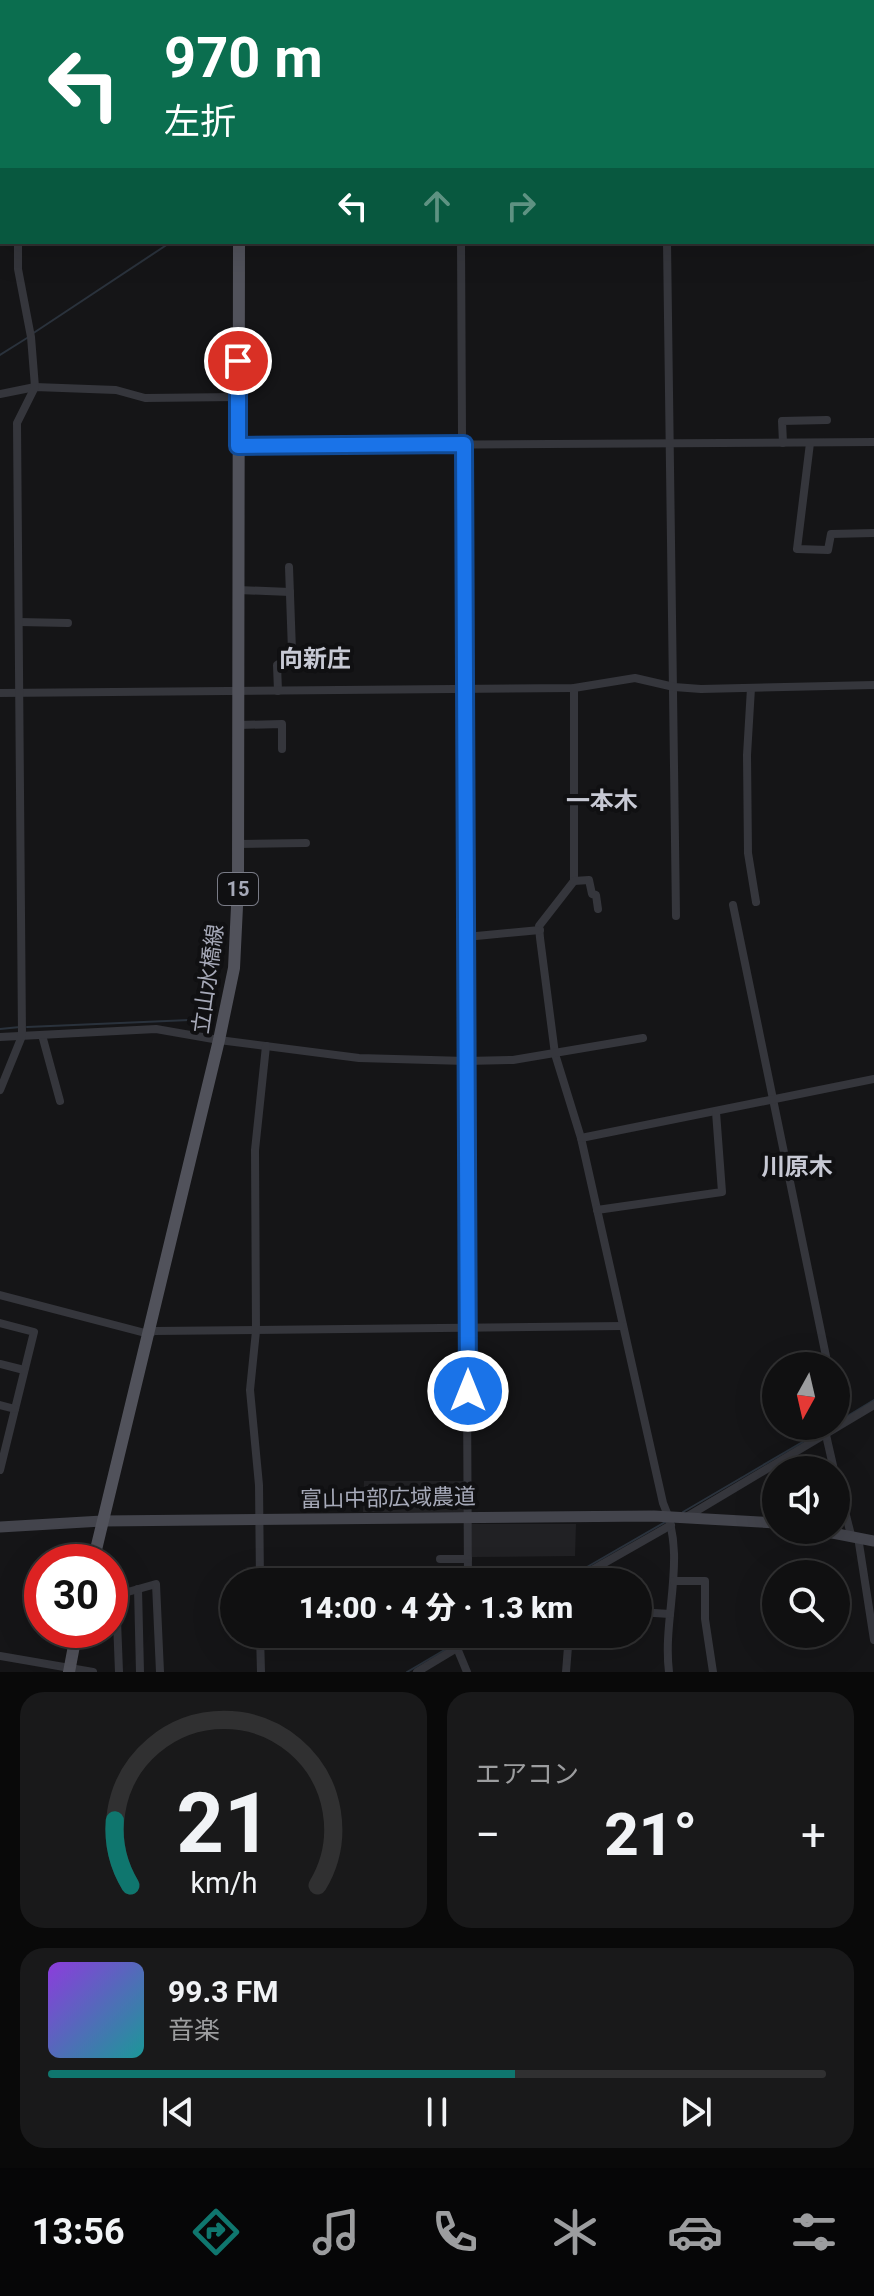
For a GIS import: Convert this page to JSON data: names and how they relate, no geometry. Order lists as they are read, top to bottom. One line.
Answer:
{"streets":{"main road":["15","立山水橋線"],"street":["富山中部広域農道"]},"crossings":[["立山水橋線","富山中部広域農道"]],"districts":["向新庄","一本木","川原木"],"north":"bottom","page":{"turn":["970 m","左折"],"limit":"30","trip":"14:00 · 4 分 · 1.3 km","tile":"エアコン","heat":["−","21°","+"],"song":["99.3 FM","音楽"],"tabs":"13:56","gauge":["21","km/h"]}}
